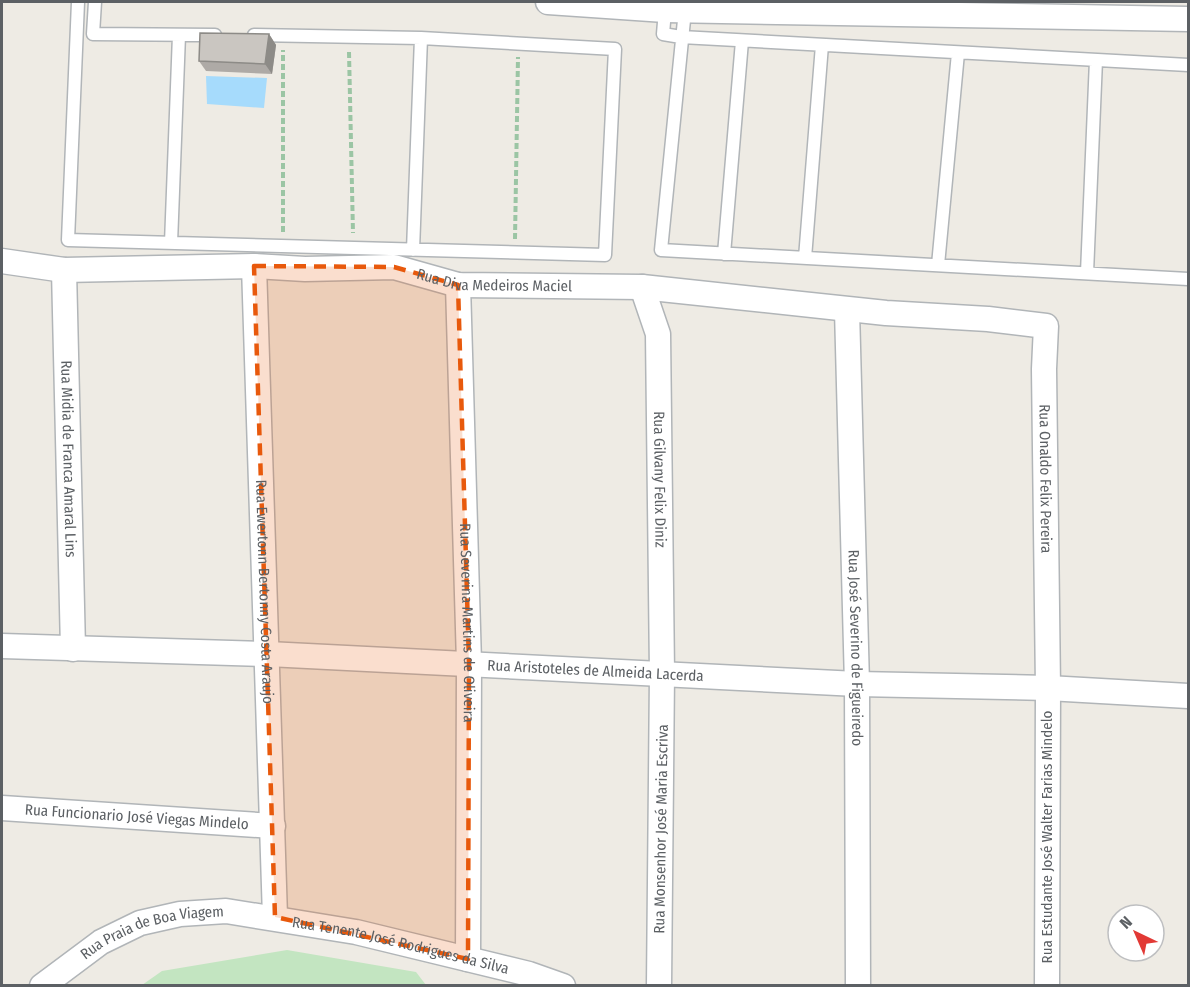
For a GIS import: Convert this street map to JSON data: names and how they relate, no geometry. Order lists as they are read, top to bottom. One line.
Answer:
{"streets":{"street":["Rua Diva Medeiros Maciel","Rua Midia de Franca Amaral Lins","Rua Onaldo Felix Pereira","Rua Gilvany Felix Diniz","Rua Ewertonn Bertonny Costa Araujo","Rua Severina Martins de Oliveira","Rua José Severino de Figueiredo","Rua Aristoteles de Almeida Lacerda","Rua Funcionario José Viegas Mindelo","Rua Monsenhor José Maria Escriva","Rua Estudante José Walter Farias Mindelo","Rua Praia de Boa Viagem","Rua Tenente José Rodrigues da Silva"]},"crossings":[["Rua Diva Medeiros Maciel","Rua Midia de Franca Amaral Lins"],["Rua Diva Medeiros Maciel","Rua Onaldo Felix Pereira"],["Rua Diva Medeiros Maciel","Rua Gilvany Felix Diniz"],["Rua Diva Medeiros Maciel","Rua Ewertonn Bertonny Costa Araujo"],["Rua Diva Medeiros Maciel","Rua Severina Martins de Oliveira"],["Rua Diva Medeiros Maciel","Rua José Severino de Figueiredo"],["Rua Midia de Franca Amaral Lins","Rua Aristoteles de Almeida Lacerda"],["Rua Onaldo Felix Pereira","Rua Aristoteles de Almeida Lacerda"],["Rua Onaldo Felix Pereira","Rua Estudante José Walter Farias Mindelo"],["Rua Gilvany Felix Diniz","Rua Aristoteles de Almeida Lacerda"],["Rua Gilvany Felix Diniz","Rua Monsenhor José Maria Escriva"],["Rua Ewertonn Bertonny Costa Araujo","Rua Aristoteles de Almeida Lacerda"],["Rua Ewertonn Bertonny Costa Araujo","Rua Funcionario José Viegas Mindelo"],["Rua Ewertonn Bertonny Costa Araujo","Rua Praia de Boa Viagem"],["Rua Ewertonn Bertonny Costa Araujo","Rua Tenente José Rodrigues da Silva"],["Rua Severina Martins de Oliveira","Rua Aristoteles de Almeida Lacerda"],["Rua Severina Martins de Oliveira","Rua Tenente José Rodrigues da Silva"],["Rua José Severino de Figueiredo","Rua Aristoteles de Almeida Lacerda"],["Rua Aristoteles de Almeida Lacerda","Rua Monsenhor José Maria Escriva"],["Rua Aristoteles de Almeida Lacerda","Rua Estudante José Walter Farias Mindelo"],["Rua Praia de Boa Viagem","Rua Tenente José Rodrigues da Silva"]],"north":"top left"}
